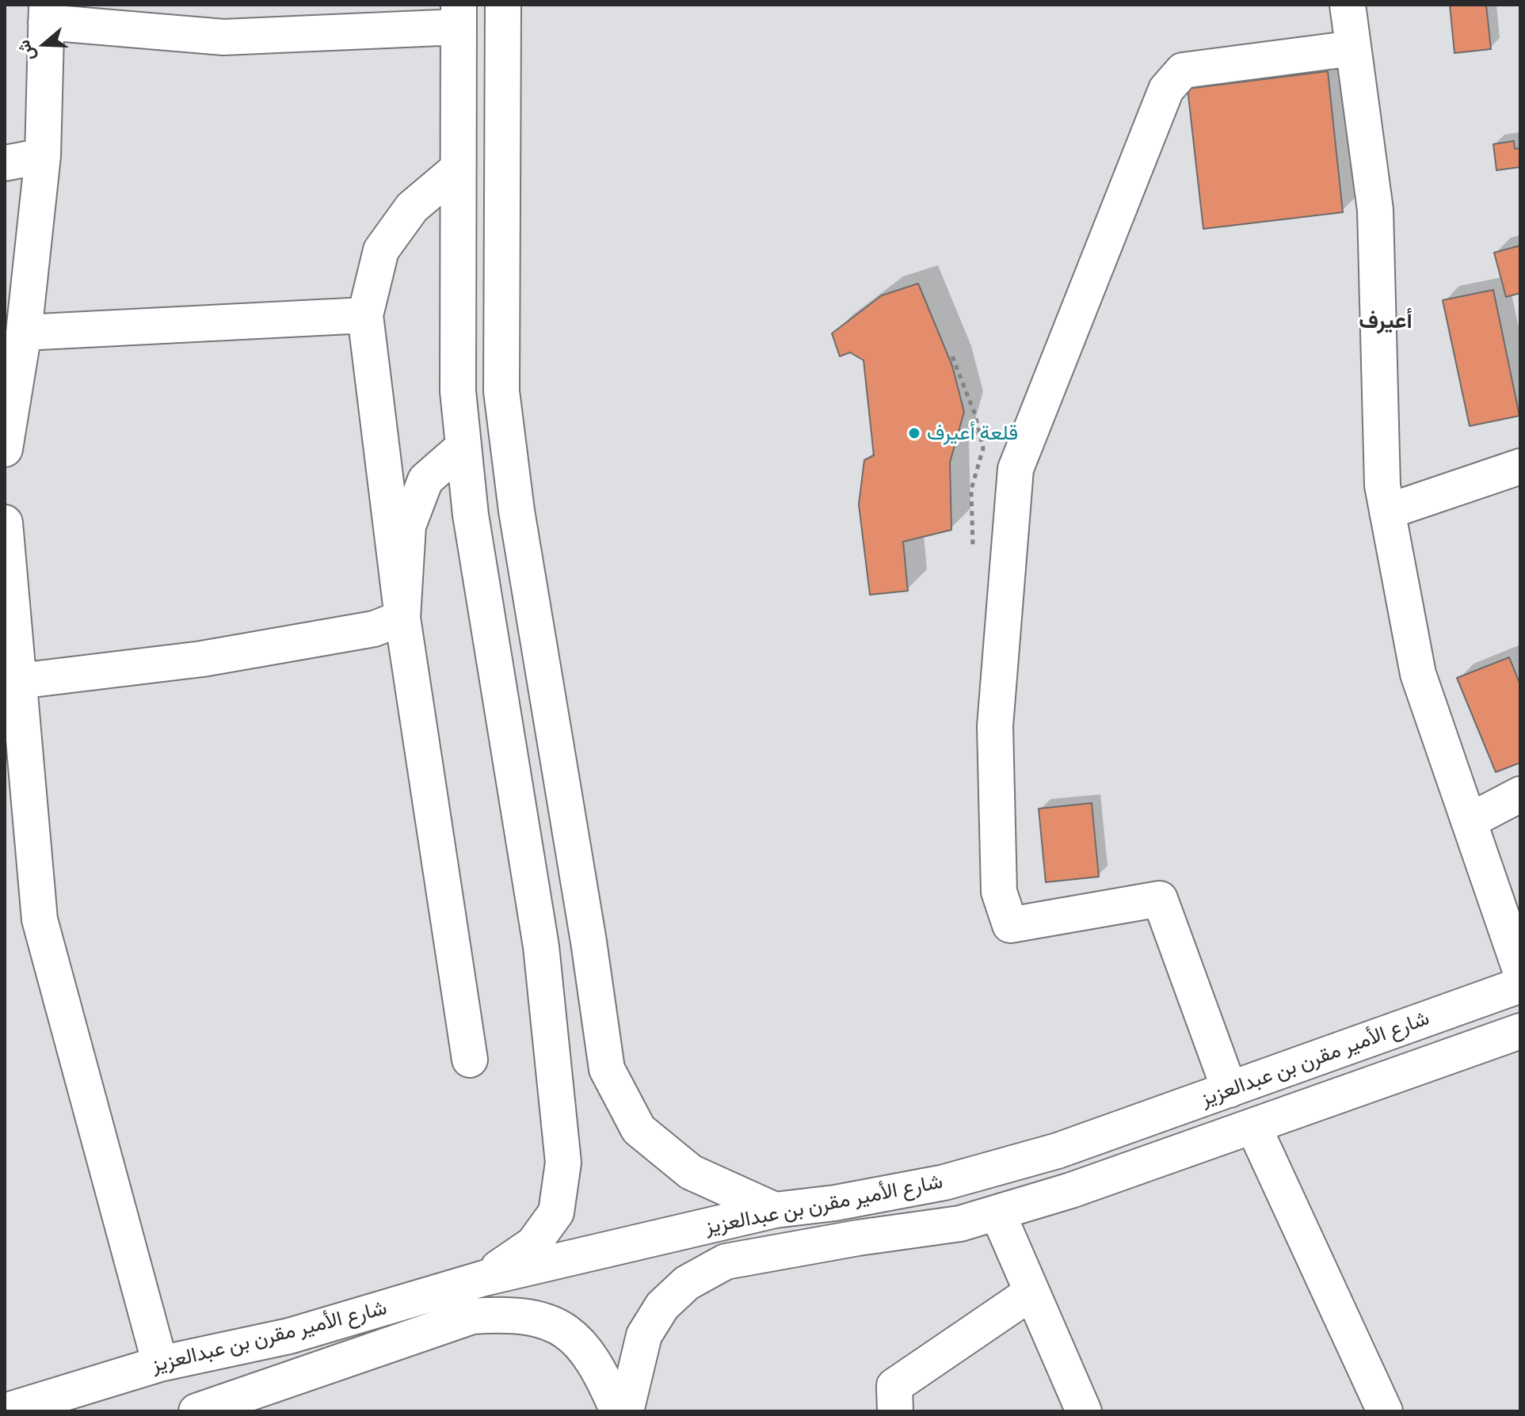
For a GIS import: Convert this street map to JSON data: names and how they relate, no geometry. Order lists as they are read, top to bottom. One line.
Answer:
{"streets":{"street":["شارع الأمير مقرن بن عبدالعزيز"]},"districts":["أعيرف"],"places":["قلعة أعيرف"],"north":"left"}
